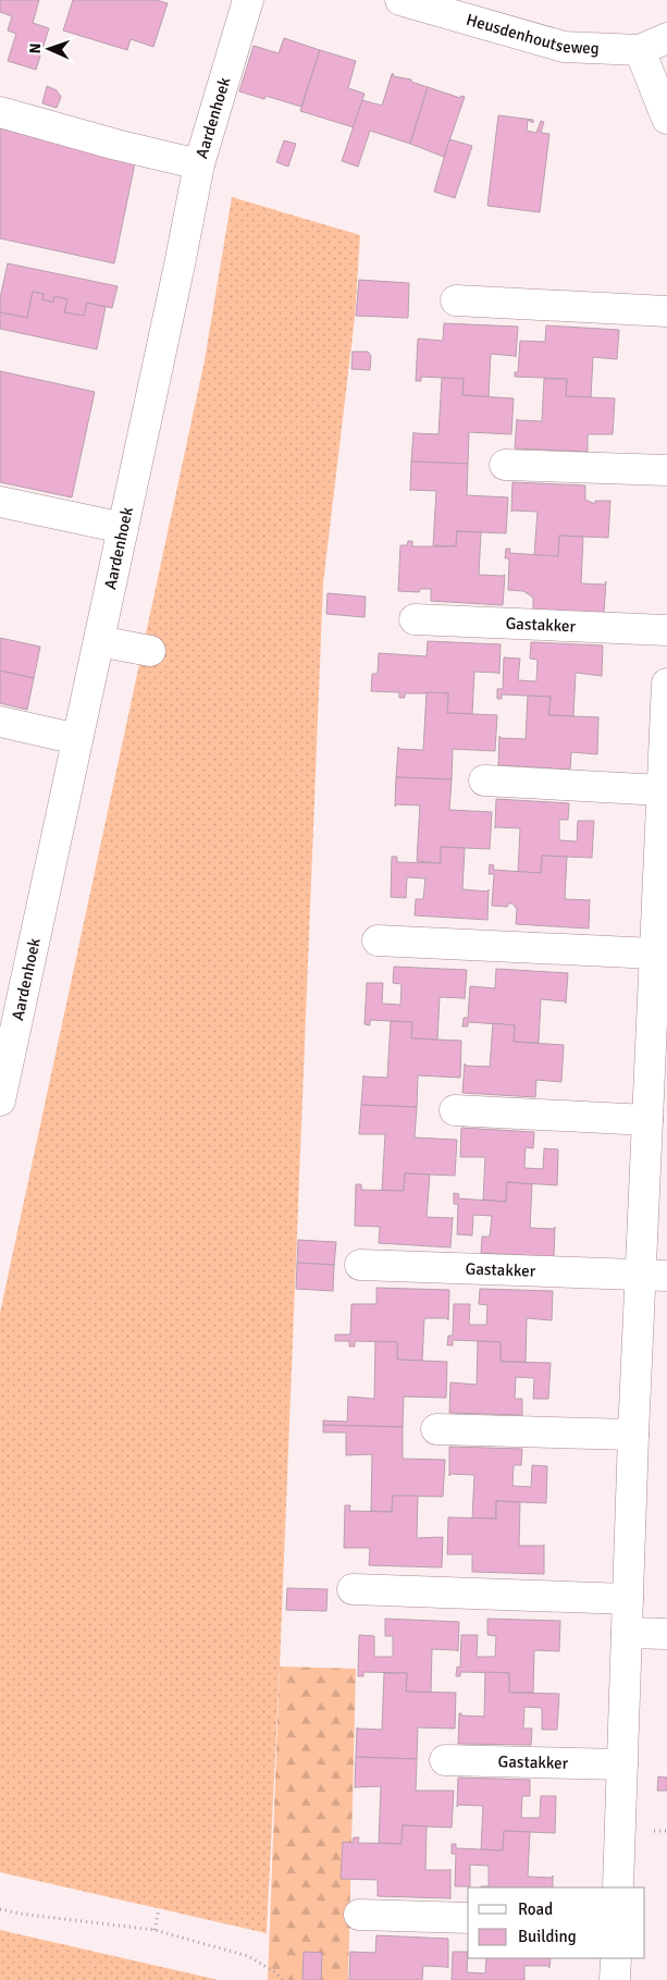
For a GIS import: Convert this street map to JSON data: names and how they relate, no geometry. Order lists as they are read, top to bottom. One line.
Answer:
{"streets":{"street":["Heusdenhoutseweg","Aardenhoek","Gastakker"]},"legend":["Road","Building"],"north":"left"}
